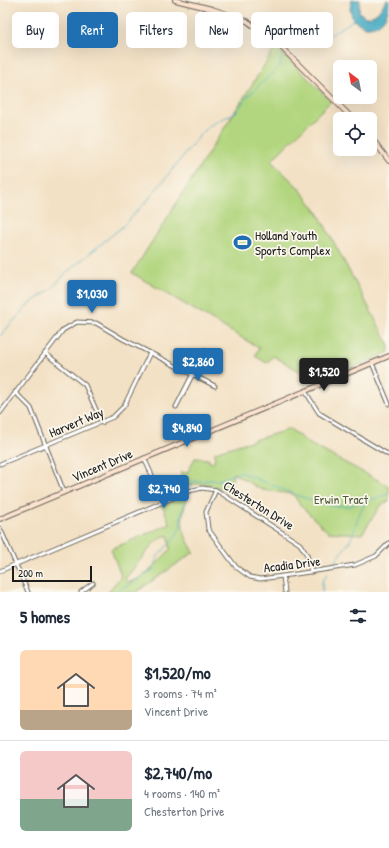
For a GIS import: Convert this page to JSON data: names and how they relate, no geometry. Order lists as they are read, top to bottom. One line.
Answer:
{"streets":{"street":["Harvert Way","Vincent Drive","Chesterton Drive","Acadia Drive"]},"crossings":[["Chesterton Drive","Acadia Drive"]],"parks":["Erwin Tract"],"places":{"sports":["Holland Youth Sports Complex"]},"scale_bar":"200 m","north":"top left","page":{"chip":["Buy","Rent","Filters","New","Apartment"],"price":["$1,030","$2,860","$1,520","$4,840","$2,740"],"scale":"200 m","heading":"5 homes","list":[{"name":"$1,520/mo","note":"3 rooms · 74 m² · Vincent Drive"},{"name":"$2,740/mo","note":"4 rooms · 140 m² · Chesterton Drive"}]}}
